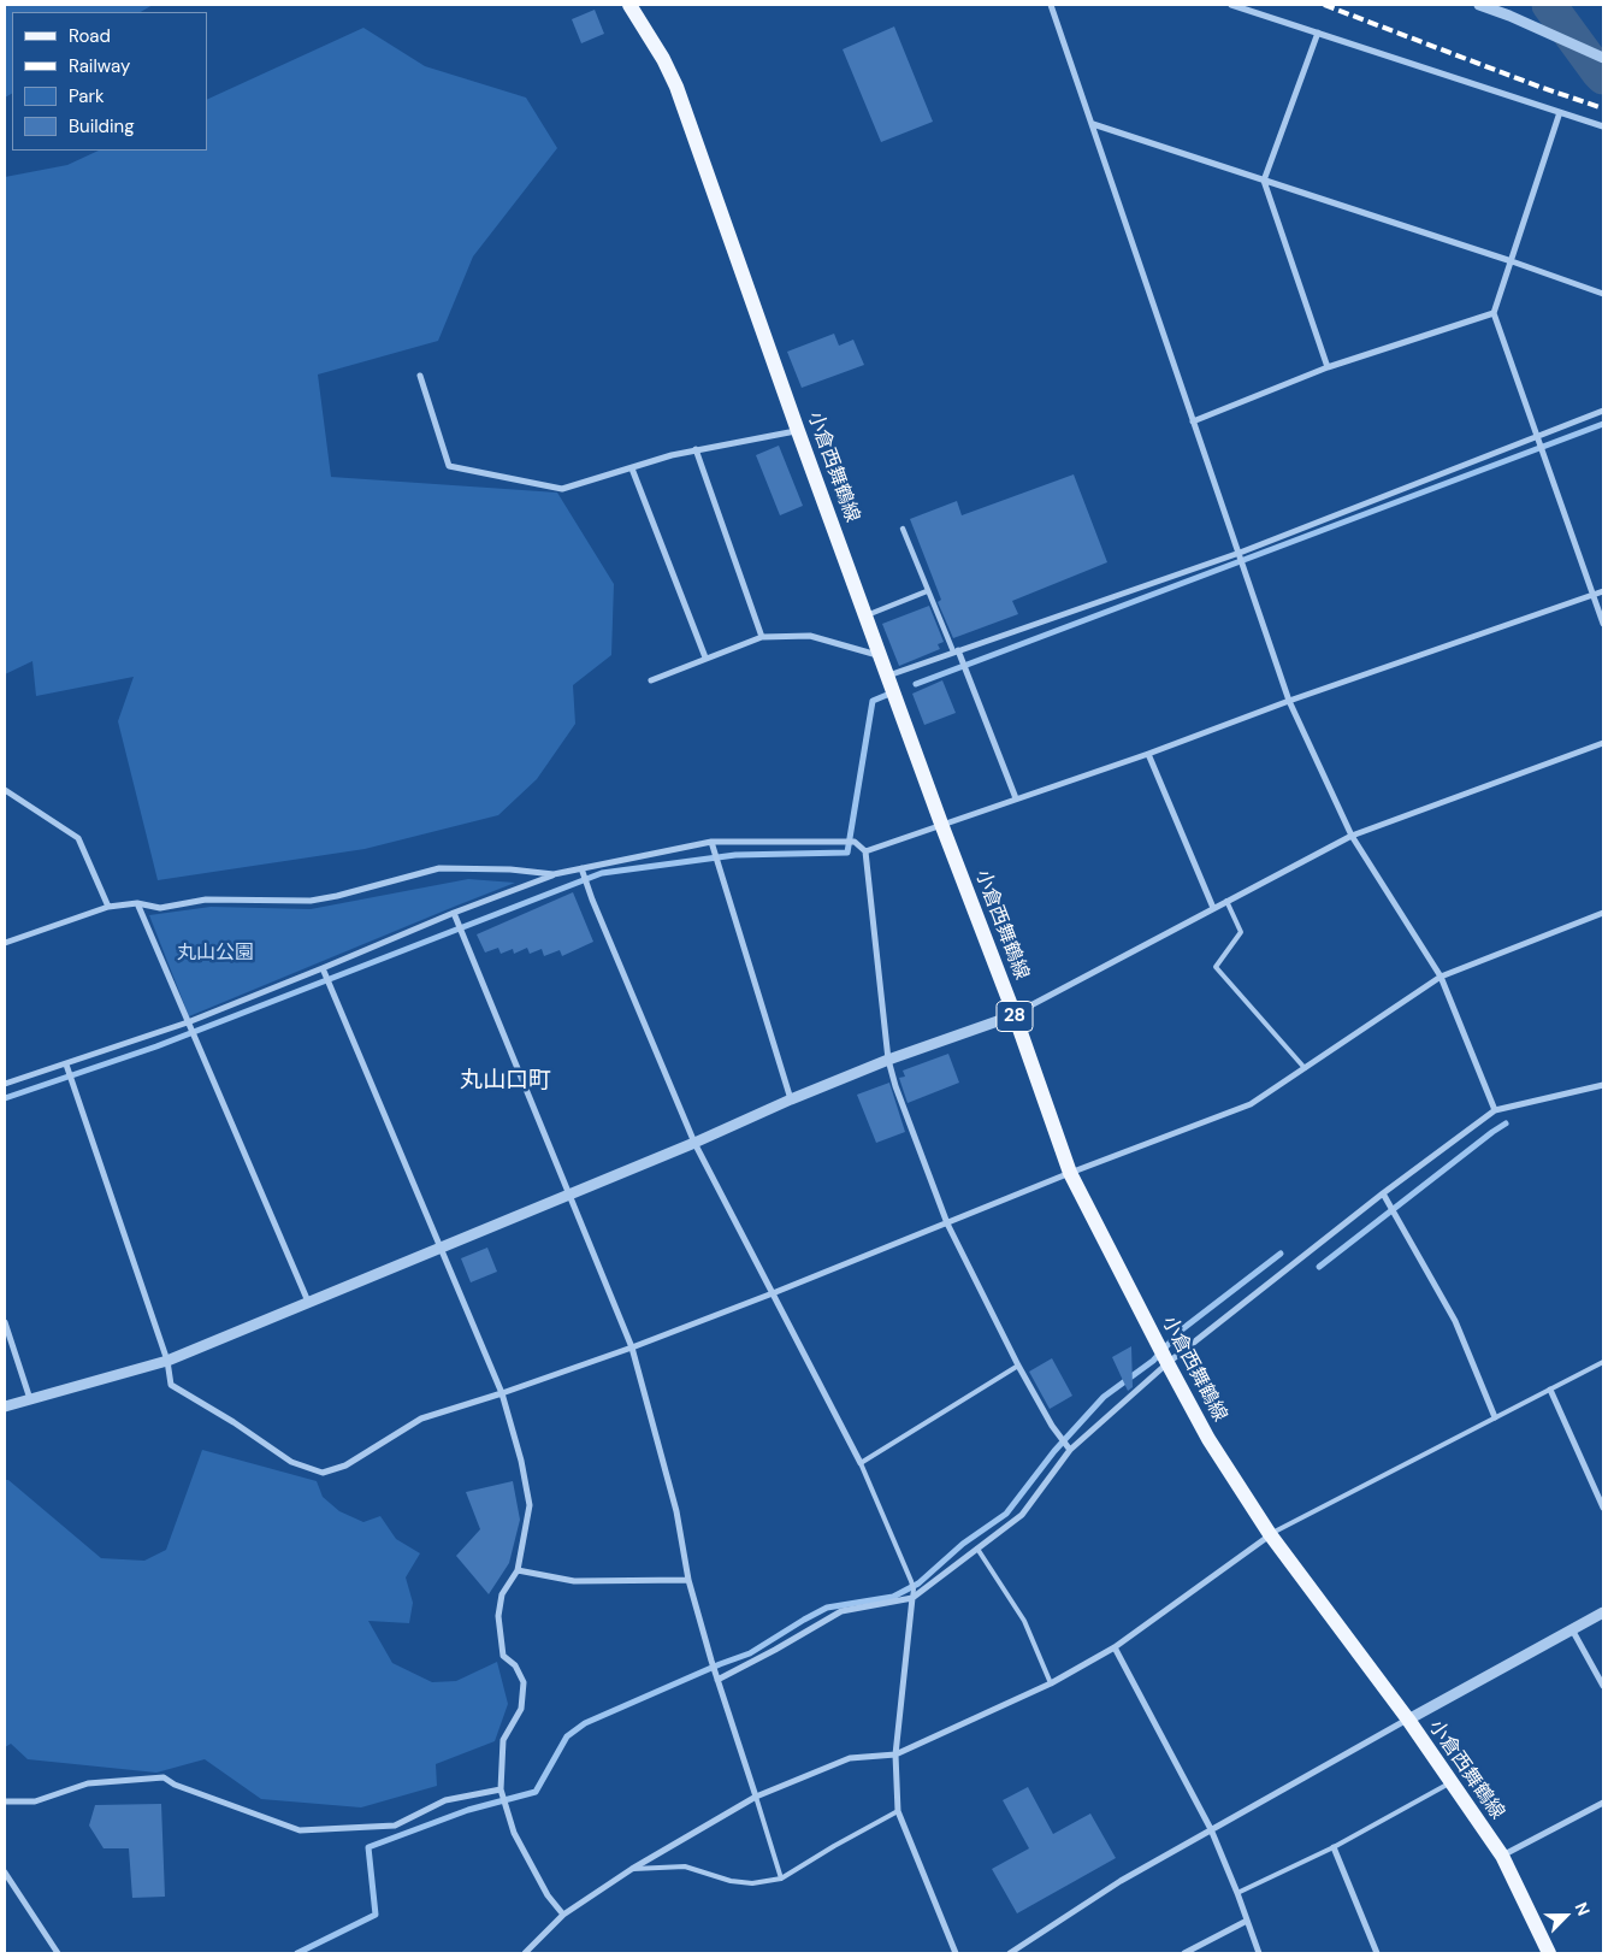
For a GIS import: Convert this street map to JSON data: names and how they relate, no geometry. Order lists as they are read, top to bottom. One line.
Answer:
{"streets":{"main road":["小倉西舞鶴線","28"]},"districts":["丸山口町"],"parks":["丸山公園"],"legend":["Road","Railway","Park","Building"],"north":"top right"}
